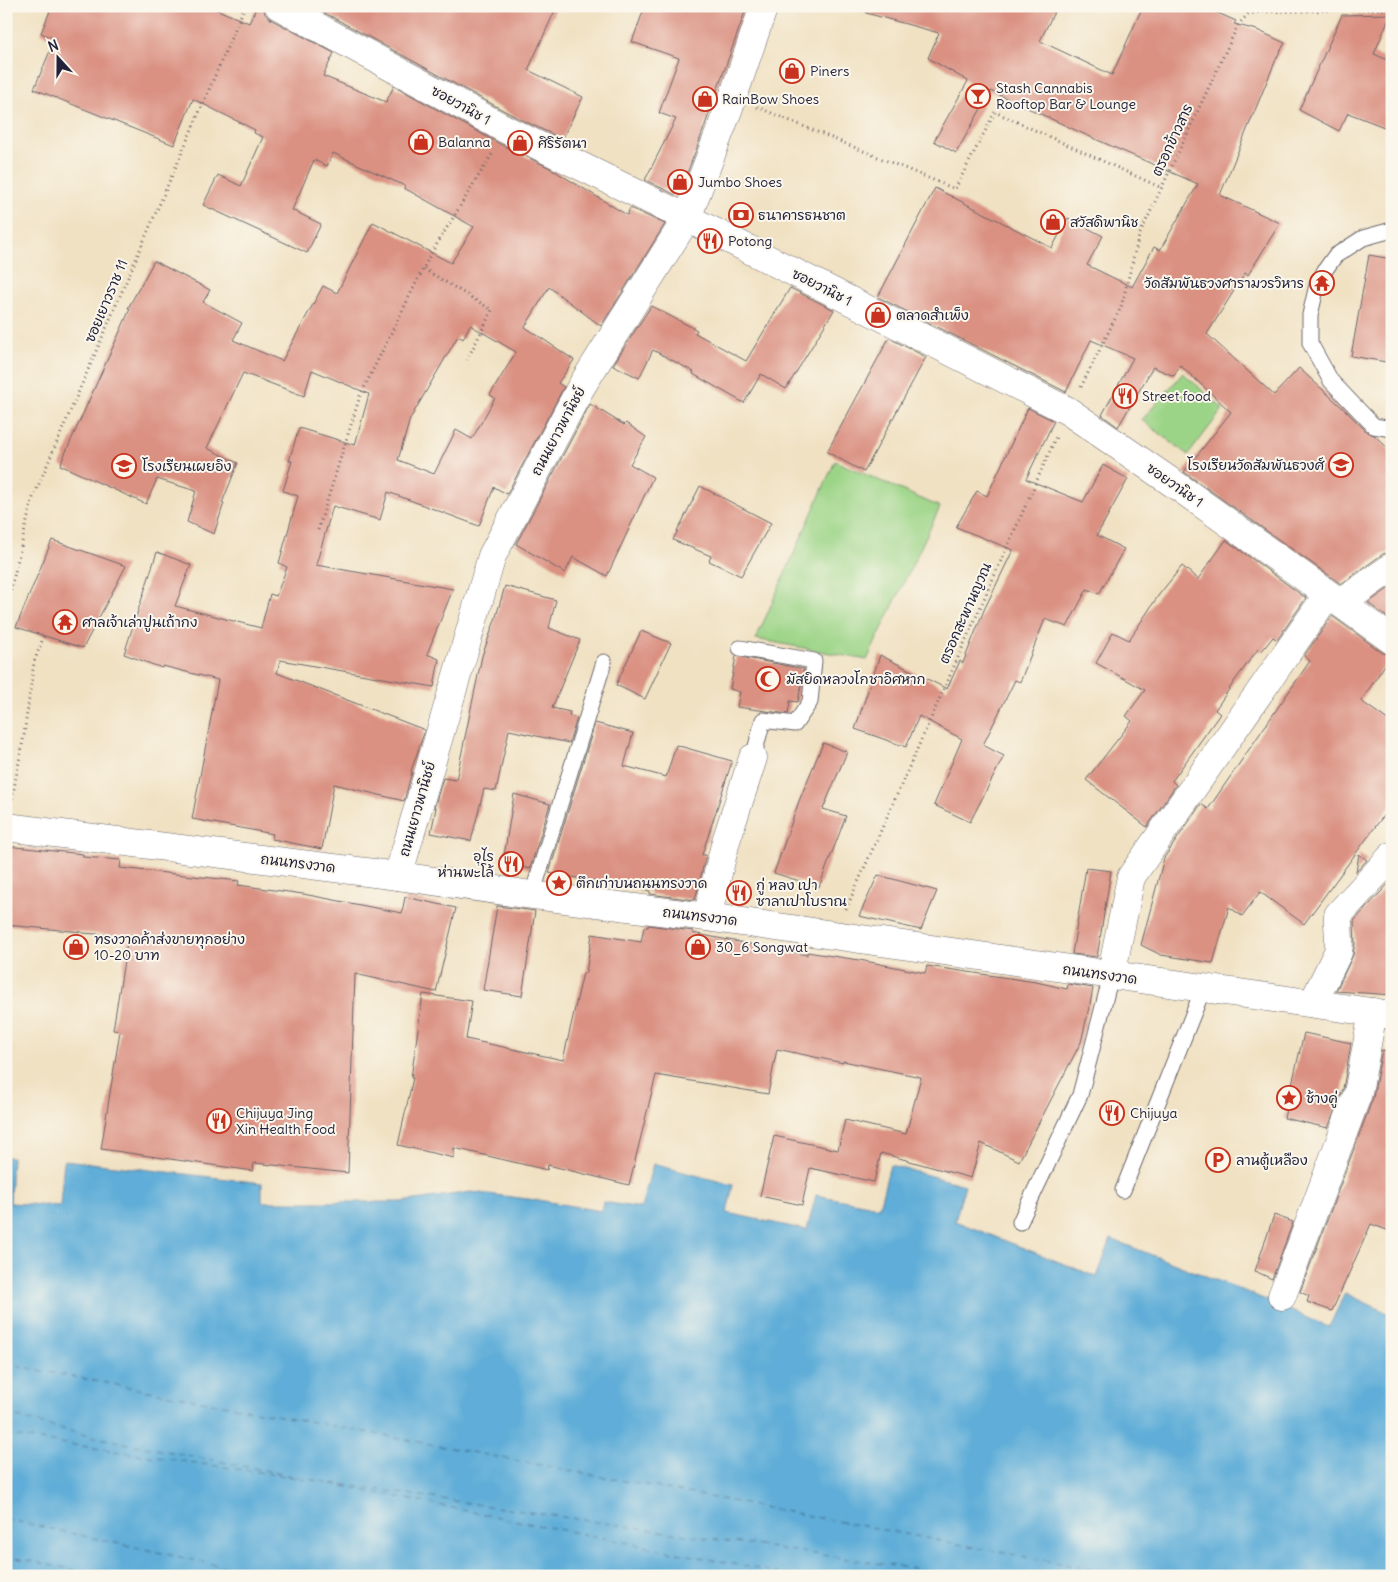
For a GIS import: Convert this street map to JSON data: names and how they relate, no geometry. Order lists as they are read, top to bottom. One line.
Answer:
{"streets":{"street":["ซอยวานิช 1","ถนนเยาวพานิชย์","ถนนทรงวาด"],"path":["ตรอกข้าวสาร","ซอยเยาวราช 11","ตรอกสะพานญวณ"]},"crossings":[["ซอยวานิช 1","ตรอกข้าวสาร"],["ซอยวานิช 1","ถนนเยาวพานิชย์"],["ซอยวานิช 1","ตรอกสะพานญวณ"],["ตรอกข้าวสาร","ตรอกสะพานญวณ"],["ถนนเยาวพานิชย์","ถนนทรงวาด"],["ตรอกสะพานญวณ","ถนนทรงวาด"]],"places":{"shop":["Piners","RainBow Shoes","Balanna","ศิริรัตนา","Jumbo Shoes","สวัสดิพานิช","ตลาดสำเพ็ง","ทรงวาดค้าส่งขายทุกอย่าง 10-20 บาท","30_6 Songwat"],"bar":["Stash Cannabis Rooftop Bar & Lounge"],"bank":["ธนาคารธนชาต"],"restaurant":["Potong","Street food","อุไร ห่านพะโล้","กู่ หลง เปา ซาลาเปาโบราณ","Chijuya","Chijuya Jing Xin Health Food"],"temple":["วัดสัมพันธวงศารามวรวิหาร","ศาลเจ้าเล่าปูนเถ้ากง"],"school or university":["โรงเรียนวัดสัมพันธวงศ์","โรงเรียนเผยอิง"],"mosque":["มัสยิดหลวงโกชาอิศหาก"],"place":["ตึกเก่าบนถนนทรงวาด","ช้างคู่"],"parking":["ลานตู้เหลือง"]},"north":"top"}
